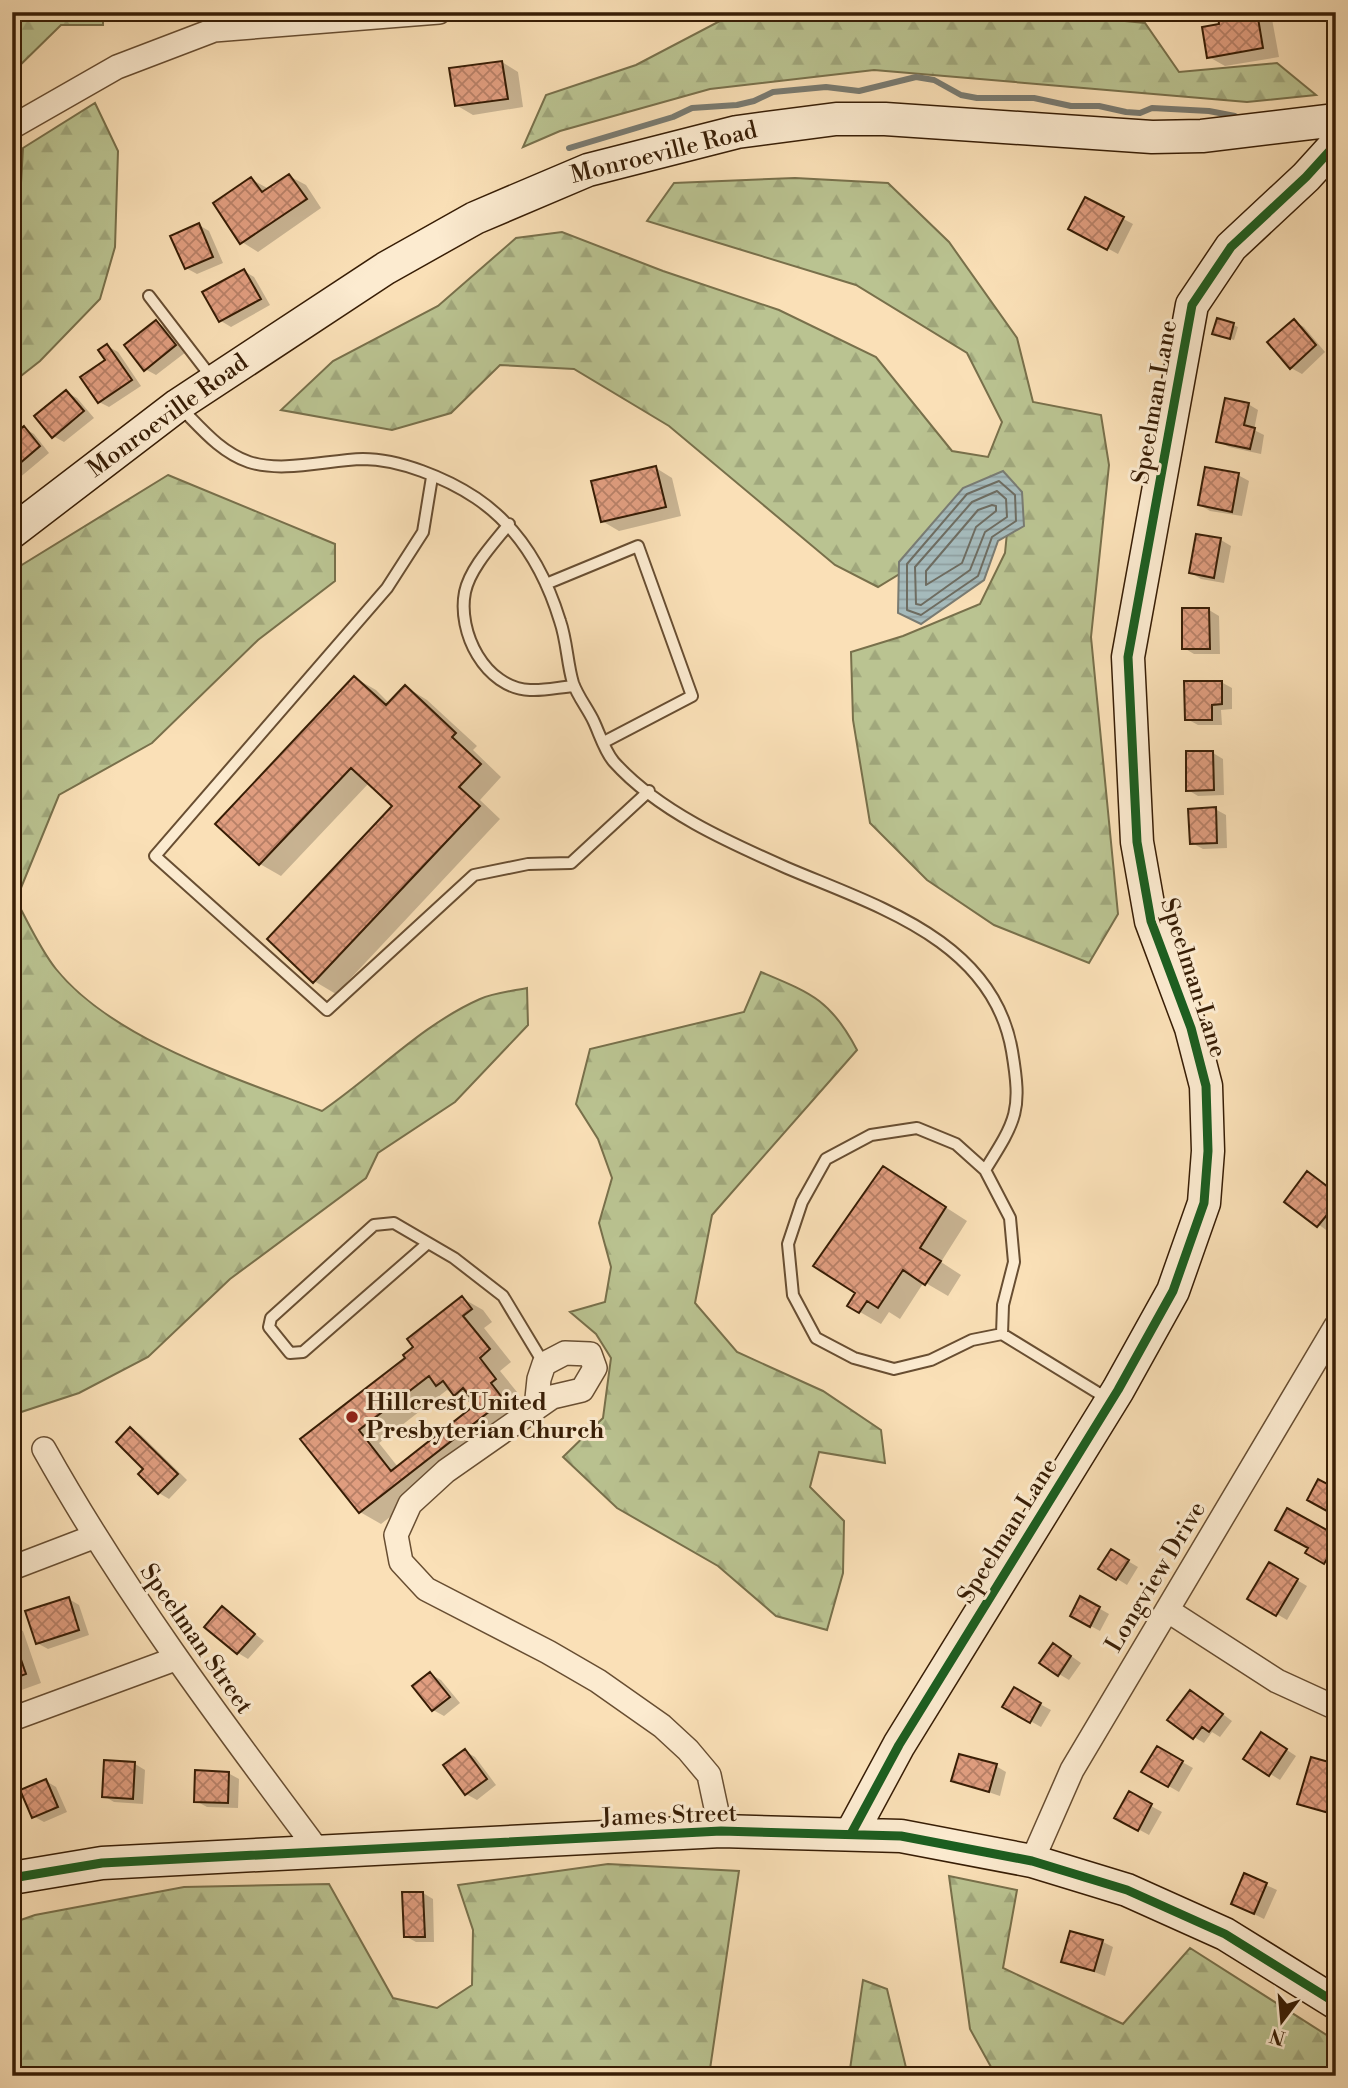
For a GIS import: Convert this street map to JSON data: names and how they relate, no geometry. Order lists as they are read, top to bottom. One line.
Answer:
{"streets":{"street":["Monroeville Road","Speelman Lane","Longview Drive","Speelman Street","James Street"]},"crossings":[["Speelman Lane","James Street"],["Longview Drive","James Street"],["Speelman Street","James Street"]],"places":["Hillcrest United Presbyterian Church"],"north":"bottom"}
